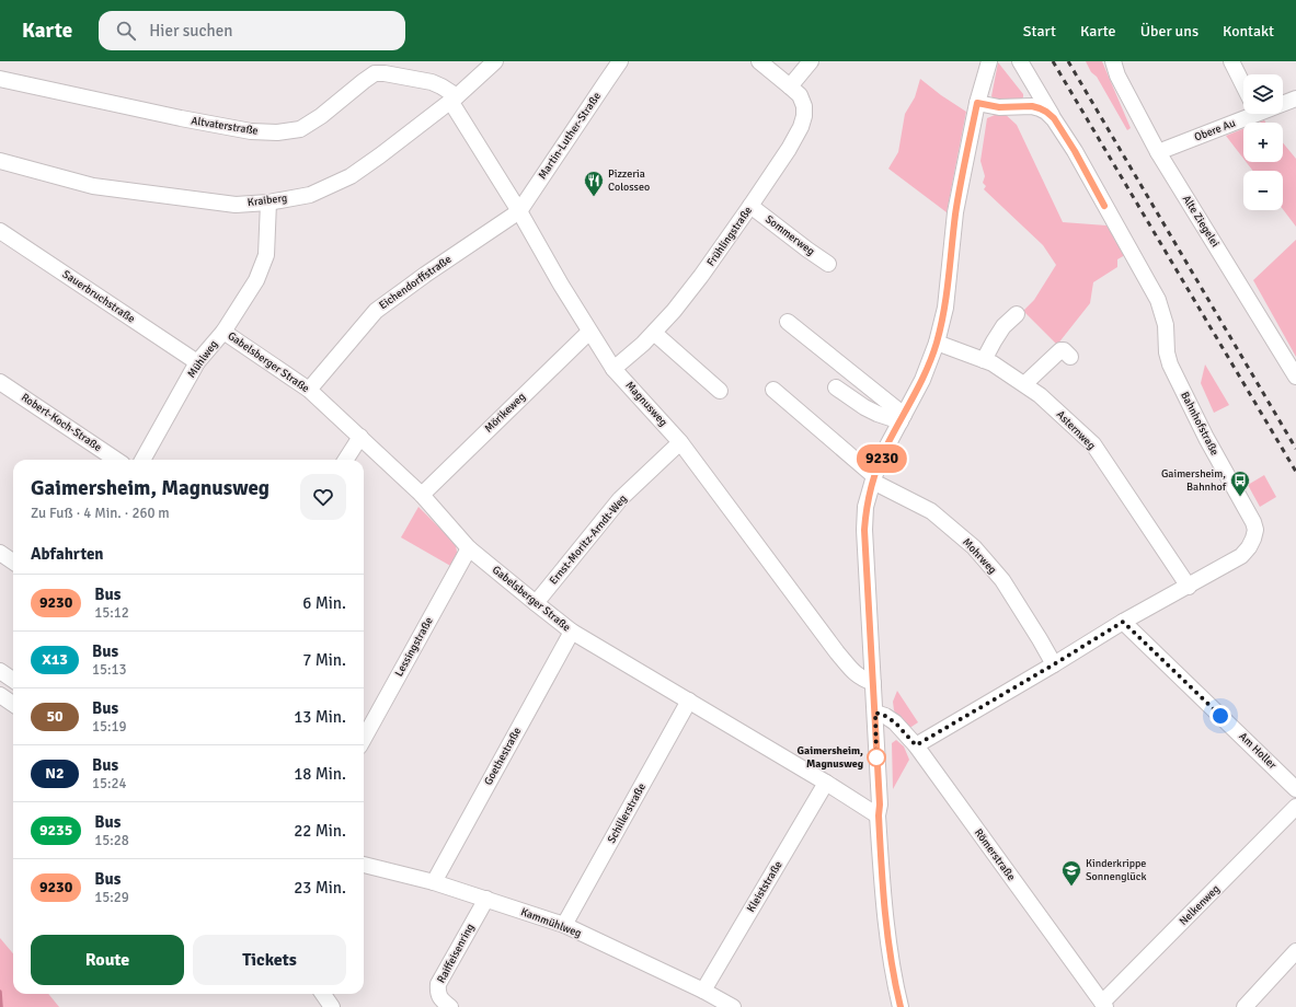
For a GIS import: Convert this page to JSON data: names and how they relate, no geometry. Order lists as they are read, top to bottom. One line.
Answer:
{"streets":{"street":["Altvaterstraße","Obere Au","Martin-Luther-Straße","Kraiberg","Alte Ziegelei","Sommerweg","Frühlingstraße","Eichendorffstraße","Sauerbruchstraße","Mühlweg","Gabelsberger Straße","Magnusweg","Mörikeweg","Robert-Koch-Straße","Bahnhofstraße","Asternweg","Ernst-Moritz-Arndt-Weg","Mohrweg","Lessingstraße","Am Holler","Goethestraße","Schillerstraße","Römerstraße","Kleiststraße","Nelkenweg","Kammühlweg","Raiffeisenring"]},"crossings":[["Altvaterstraße","Kraiberg"],["Altvaterstraße","Magnusweg"],["Obere Au","Alte Ziegelei"],["Martin-Luther-Straße","Eichendorffstraße"],["Martin-Luther-Straße","Magnusweg"],["Kraiberg","Mühlweg"],["Kraiberg","Magnusweg"],["Sommerweg","Frühlingstraße"],["Frühlingstraße","Magnusweg"],["Eichendorffstraße","Gabelsberger Straße"],["Eichendorffstraße","Magnusweg"],["Sauerbruchstraße","Mühlweg"],["Mühlweg","Gabelsberger Straße"],["Gabelsberger Straße","Mörikeweg"],["Gabelsberger Straße","Ernst-Moritz-Arndt-Weg"],["Gabelsberger Straße","Lessingstraße"],["Gabelsberger Straße","Goethestraße"],["Gabelsberger Straße","Schillerstraße"],["Gabelsberger Straße","Kleiststraße"],["Magnusweg","Mörikeweg"],["Magnusweg","Ernst-Moritz-Arndt-Weg"],["Bahnhofstraße","Asternweg"],["Bahnhofstraße","Mohrweg"],["Bahnhofstraße","Am Holler"],["Bahnhofstraße","Römerstraße"],["Goethestraße","Kammühlweg"],["Schillerstraße","Kammühlweg"],["Römerstraße","Nelkenweg"],["Kleiststraße","Kammühlweg"],["Kammühlweg","Raiffeisenring"]],"places":{"restaurant":["Pizzeria Colosseo"],"bus stop":["Gaimersheim, Bahnhof"],"other":["Gaimersheim, Magnusweg"],"school or university":["Kinderkrippe Sonnenglück"]},"lines":["bus line 9230"],"page":{"header":"Karte","search":"Hier suchen","nav":["Start","Karte","Über uns","Kontakt"],"on_map":"9230","map_buttons":["+","−"],"heading":[["Gaimersheim, Magnusweg","Zu Fuß · 4 Min. · 260 m"],"Abfahrten"],"list":[{"mark":"9230","name":"Bus","note":"15:12","value":"6 Min."},{"mark":"X13","name":"Bus","note":"15:13","value":"7 Min."},{"mark":"50","name":"Bus","note":"15:19","value":"13 Min."},{"mark":"N2","name":"Bus","note":"15:24","value":"18 Min."},{"mark":"9235","name":"Bus","note":"15:28","value":"22 Min."},{"mark":"9230","name":"Bus","note":"15:29","value":"23 Min."}],"buttons":["Route","Tickets"]}}
